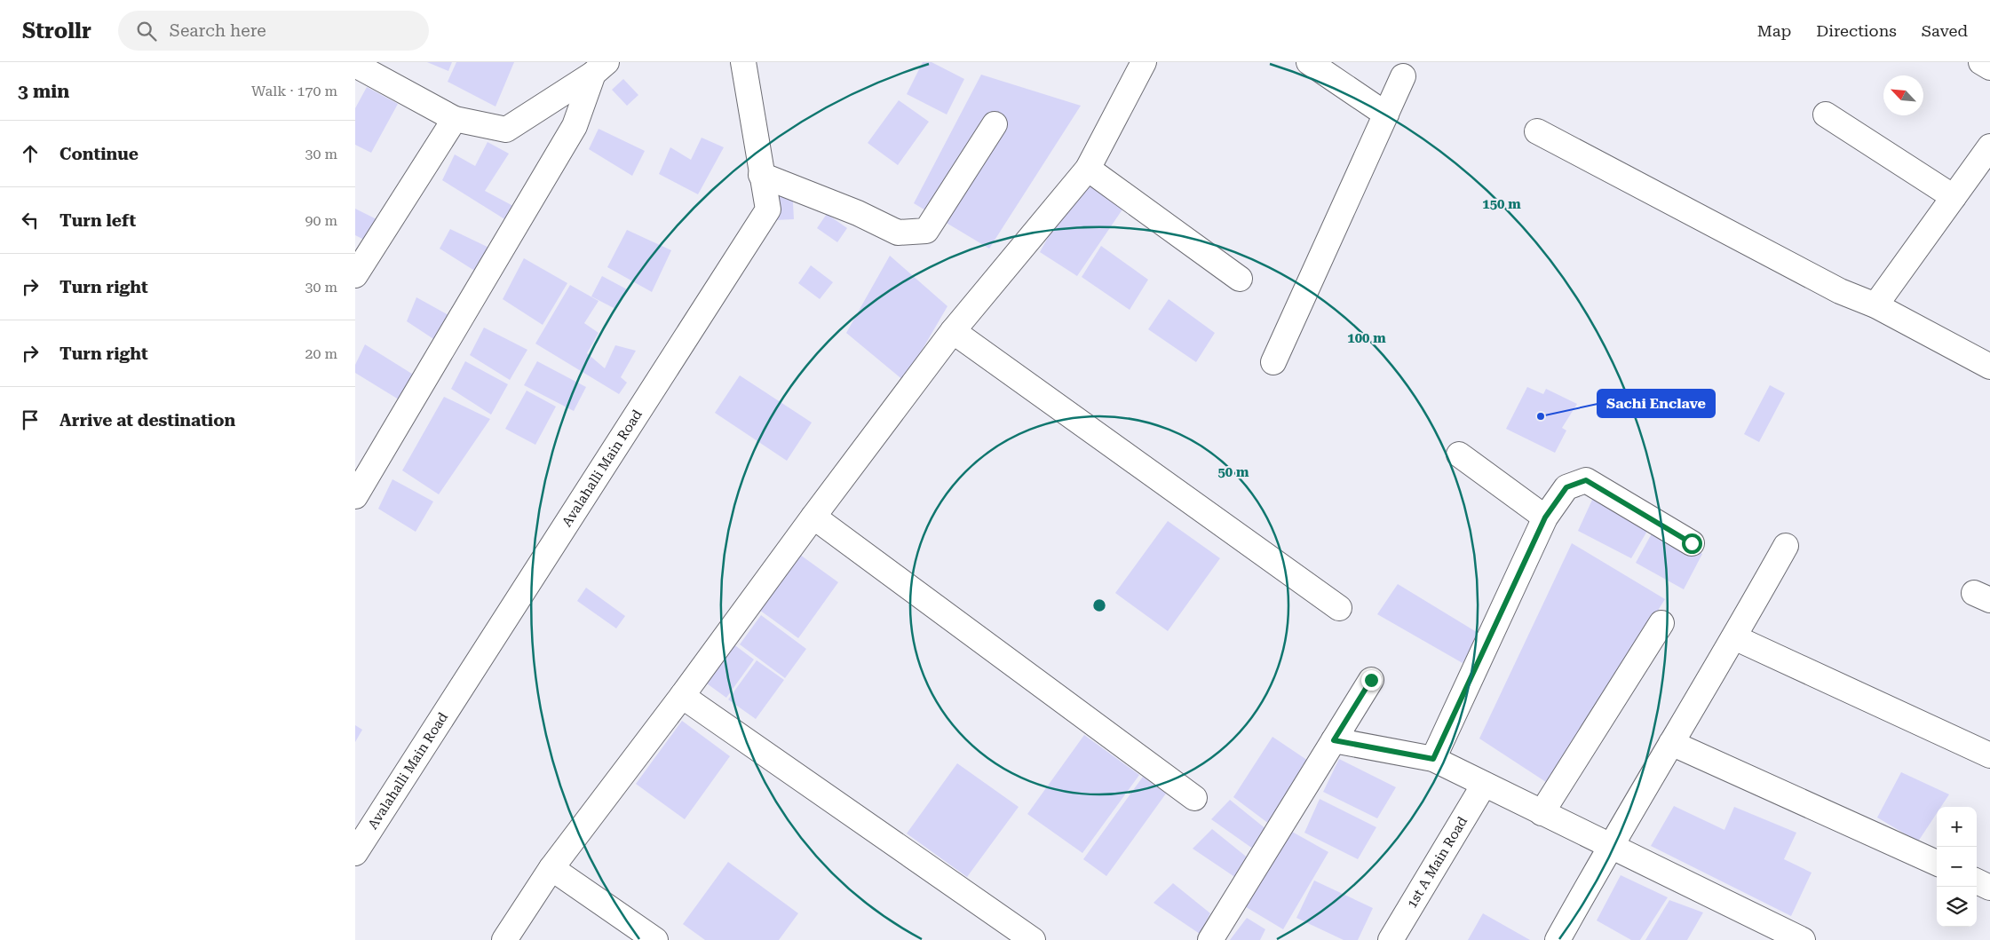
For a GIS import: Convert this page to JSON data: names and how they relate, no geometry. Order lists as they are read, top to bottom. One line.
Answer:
{"streets":{"street":["Avalahalli Main Road","1st A Main Road"]},"places":["Sachi Enclave"],"north":"top left","page":{"header":"Strollr","search":"Search here","nav":["Map","Directions","Saved"],"heading":["3 min","Walk · 170 m"],"list":[["Continue","30 m"],["Turn left","90 m"],["Turn right","30 m"],["Turn right","20 m"],"Arrive at destination"],"map_buttons":["+","−"]},"rings":["150 m","100 m","50 m"]}
